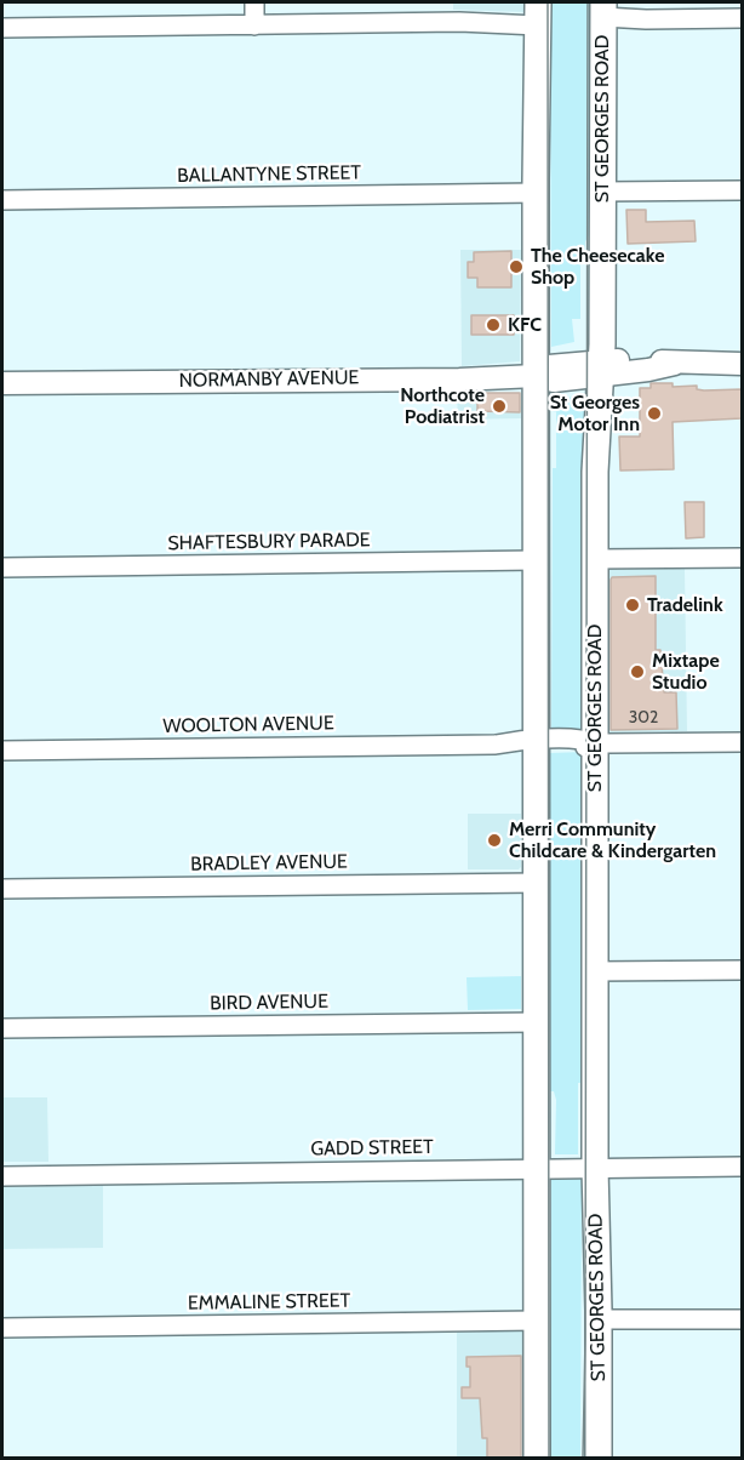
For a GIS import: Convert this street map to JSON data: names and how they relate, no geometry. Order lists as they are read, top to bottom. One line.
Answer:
{"streets":{"highway":["ST GEORGES ROAD"],"main road":["NORMANBY AVENUE"],"street":["BALLANTYNE STREET","SHAFTESBURY PARADE","WOOLTON AVENUE","BRADLEY AVENUE","BIRD AVENUE","GADD STREET","EMMALINE STREET"]},"crossings":[["ST GEORGES ROAD","NORMANBY AVENUE"],["ST GEORGES ROAD","WOOLTON AVENUE"],["ST GEORGES ROAD","GADD STREET"]],"places":["The Cheesecake Shop","KFC","Northcote Podiatrist","St Georges Motor Inn","Tradelink","Mixtape Studio","Merri Community Childcare & Kindergarten"],"house_numbers":["302"]}
